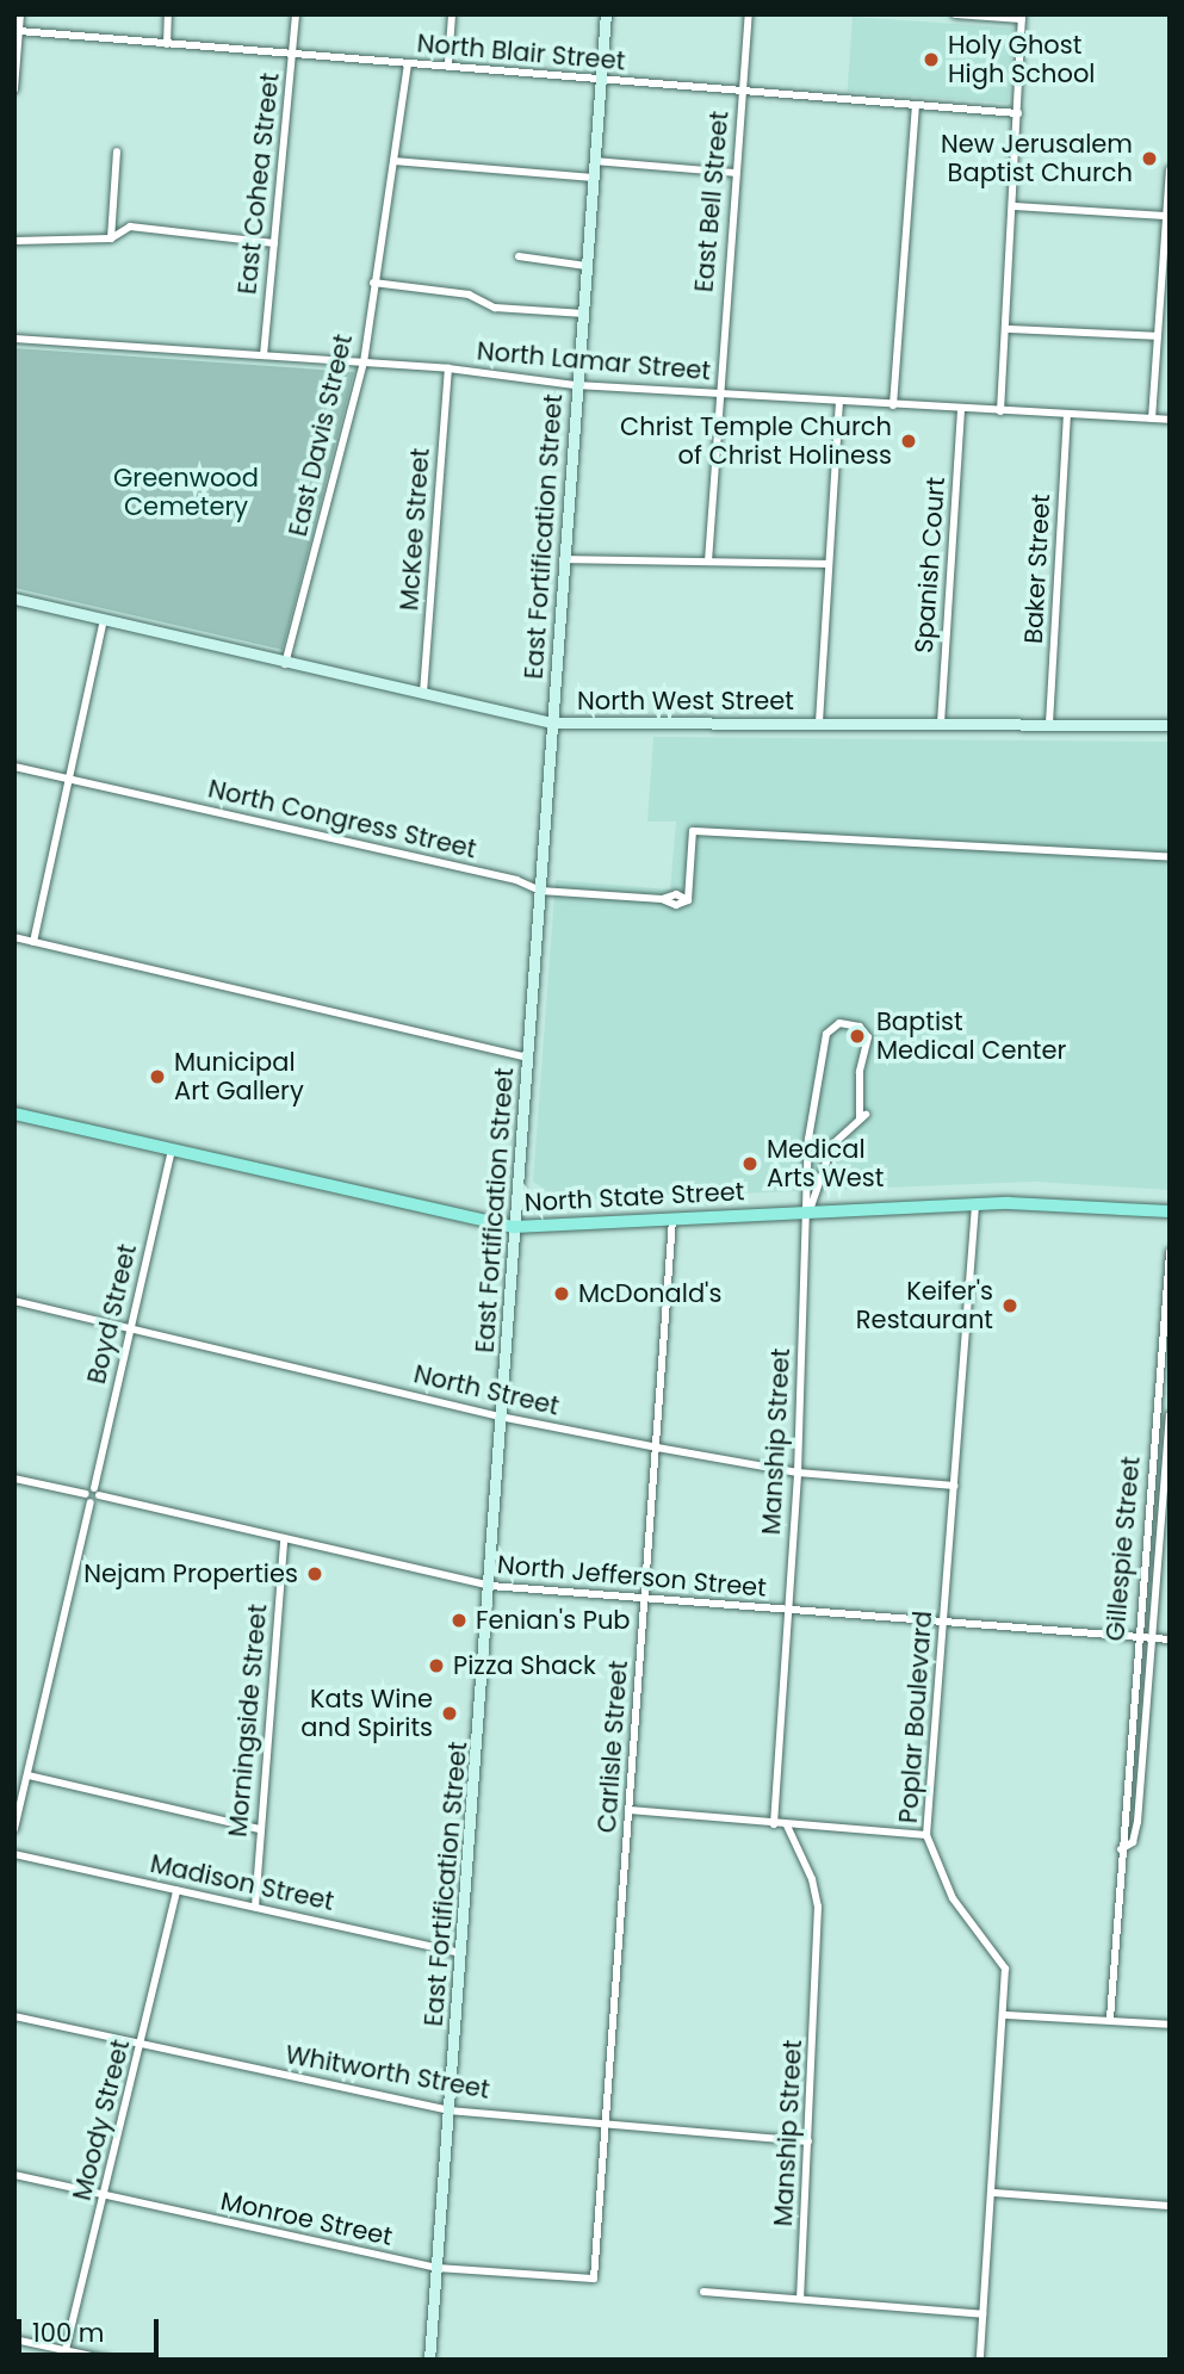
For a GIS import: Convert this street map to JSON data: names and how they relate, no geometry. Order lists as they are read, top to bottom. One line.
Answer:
{"streets":{"main road":["North State Street"],"street":["North Blair Street","East Cohea Street","East Bell Street","North Lamar Street","East Davis Street","McKee Street","East Fortification Street","Spanish Court","Baker Street","North West Street","North Congress Street","Boyd Street","North Street","Manship Street","Gillespie Street","North Jefferson Street","Poplar Boulevard","Morningside Street","Carlisle Street","Madison Street","Whitworth Street","Moody Street","Monroe Street"]},"crossings":[["North Blair Street","East Cohea Street"],["North Blair Street","East Bell Street"],["North Blair Street","East Davis Street"],["North Blair Street","East Fortification Street"],["East Cohea Street","North Lamar Street"],["East Bell Street","North Lamar Street"],["North Lamar Street","East Davis Street"],["North Lamar Street","McKee Street"],["North Lamar Street","East Fortification Street"],["North Lamar Street","Spanish Court"],["North Lamar Street","Baker Street"],["East Davis Street","North West Street"],["McKee Street","North West Street"],["East Fortification Street","North West Street"],["East Fortification Street","North Congress Street"],["East Fortification Street","North State Street"],["East Fortification Street","North Street"],["East Fortification Street","North Jefferson Street"],["East Fortification Street","Madison Street"],["East Fortification Street","Whitworth Street"],["East Fortification Street","Monroe Street"],["Spanish Court","North West Street"],["Baker Street","North West Street"],["North State Street","Boyd Street"],["North State Street","Manship Street"],["North State Street","Poplar Boulevard"],["North State Street","Carlisle Street"],["Boyd Street","North Street"],["Boyd Street","North Jefferson Street"],["North Street","Manship Street"],["North Street","Poplar Boulevard"],["North Street","Carlisle Street"],["Manship Street","North Jefferson Street"],["Manship Street","Whitworth Street"],["Gillespie Street","North Jefferson Street"],["North Jefferson Street","Poplar Boulevard"],["North Jefferson Street","Morningside Street"],["North Jefferson Street","Carlisle Street"],["Morningside Street","Madison Street"],["Carlisle Street","Whitworth Street"],["Carlisle Street","Monroe Street"],["Madison Street","Moody Street"],["Whitworth Street","Moody Street"],["Moody Street","Monroe Street"]],"parks":["Greenwood Cemetery"],"places":["Holy Ghost High School","New Jerusalem Baptist Church","Christ Temple Church of Christ Holiness","Baptist Medical Center","Municipal Art Gallery","Medical Arts West","McDonald's","Keifer's Restaurant","Nejam Properties","Fenian's Pub","Pizza Shack","Kats Wine and Spirits"],"scale_bar":"100 m"}
